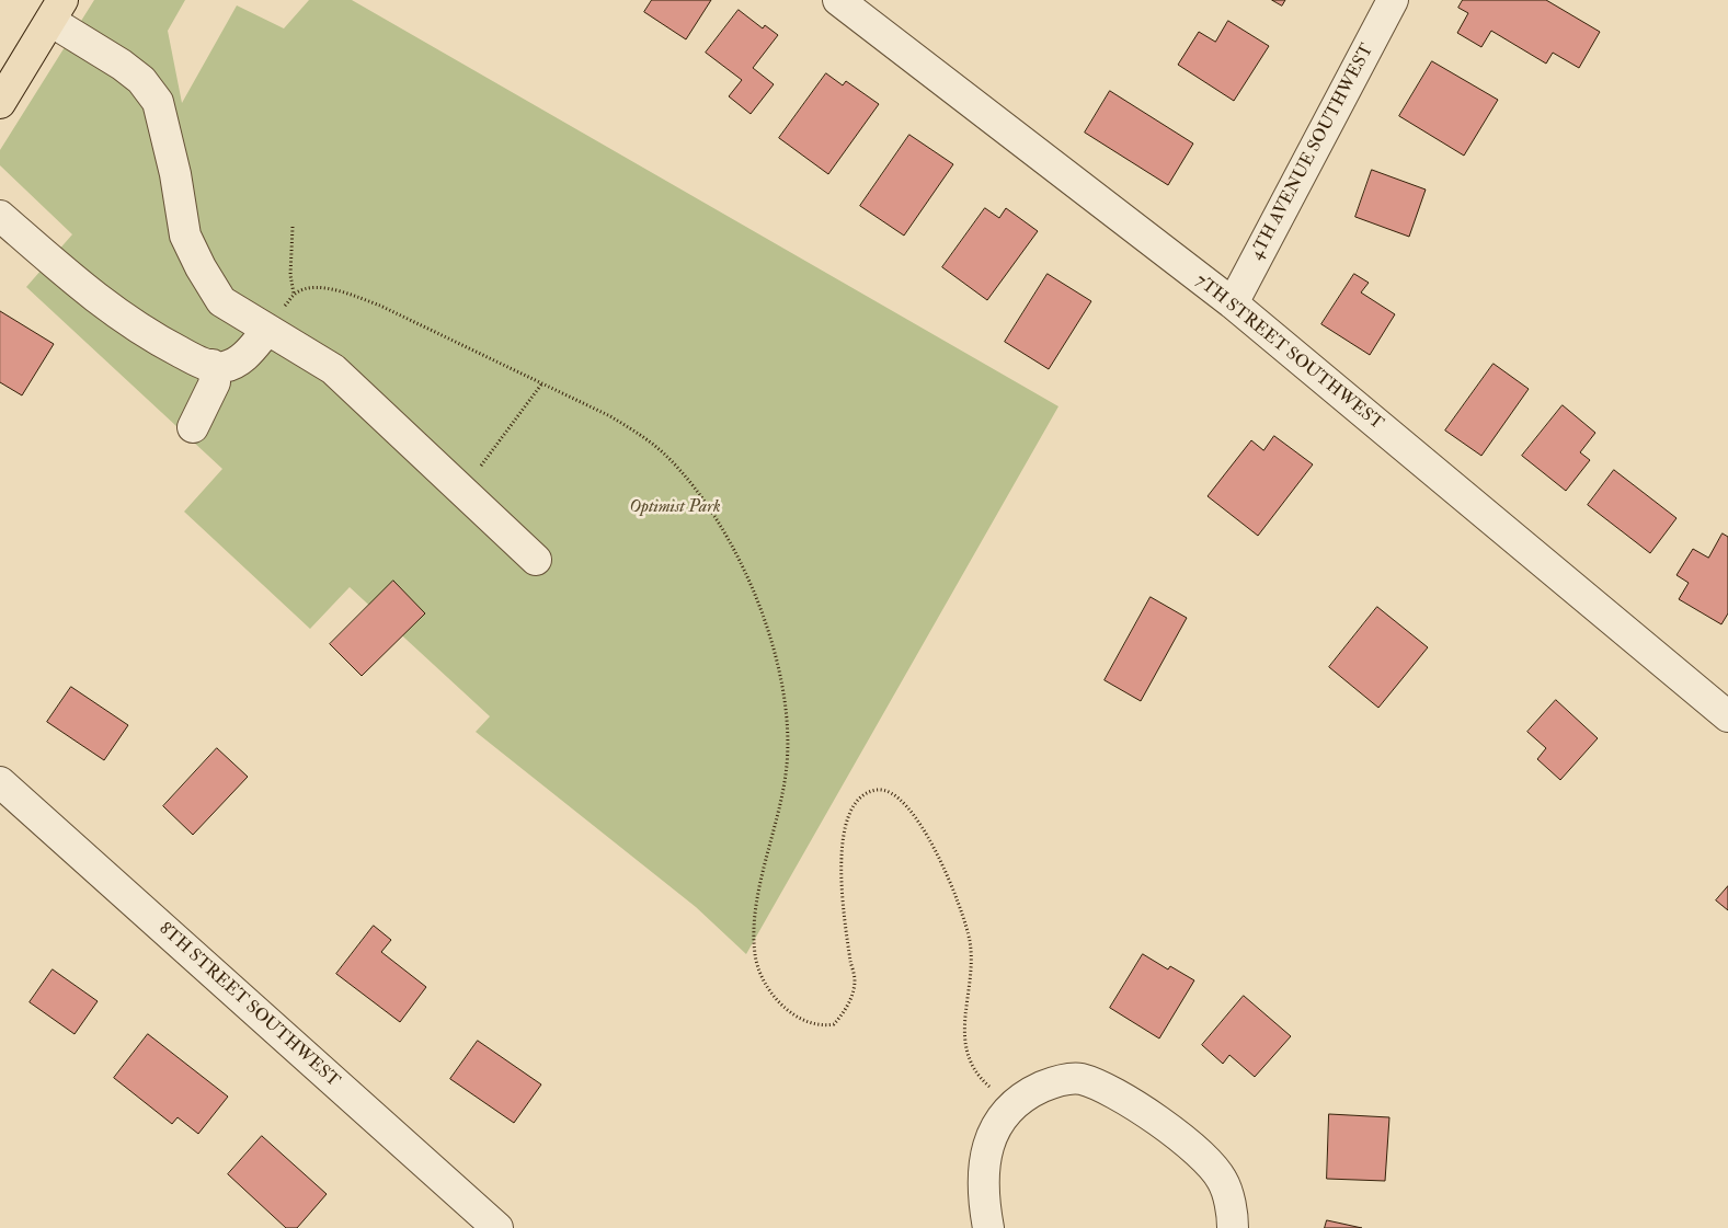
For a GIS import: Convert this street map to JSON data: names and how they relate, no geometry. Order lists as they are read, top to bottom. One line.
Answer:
{"streets":{"street":["4TH AVENUE SOUTHWEST","7TH STREET SOUTHWEST","8TH STREET SOUTHWEST"]},"crossings":[["4TH AVENUE SOUTHWEST","7TH STREET SOUTHWEST"]],"parks":["Optimist Park"]}
